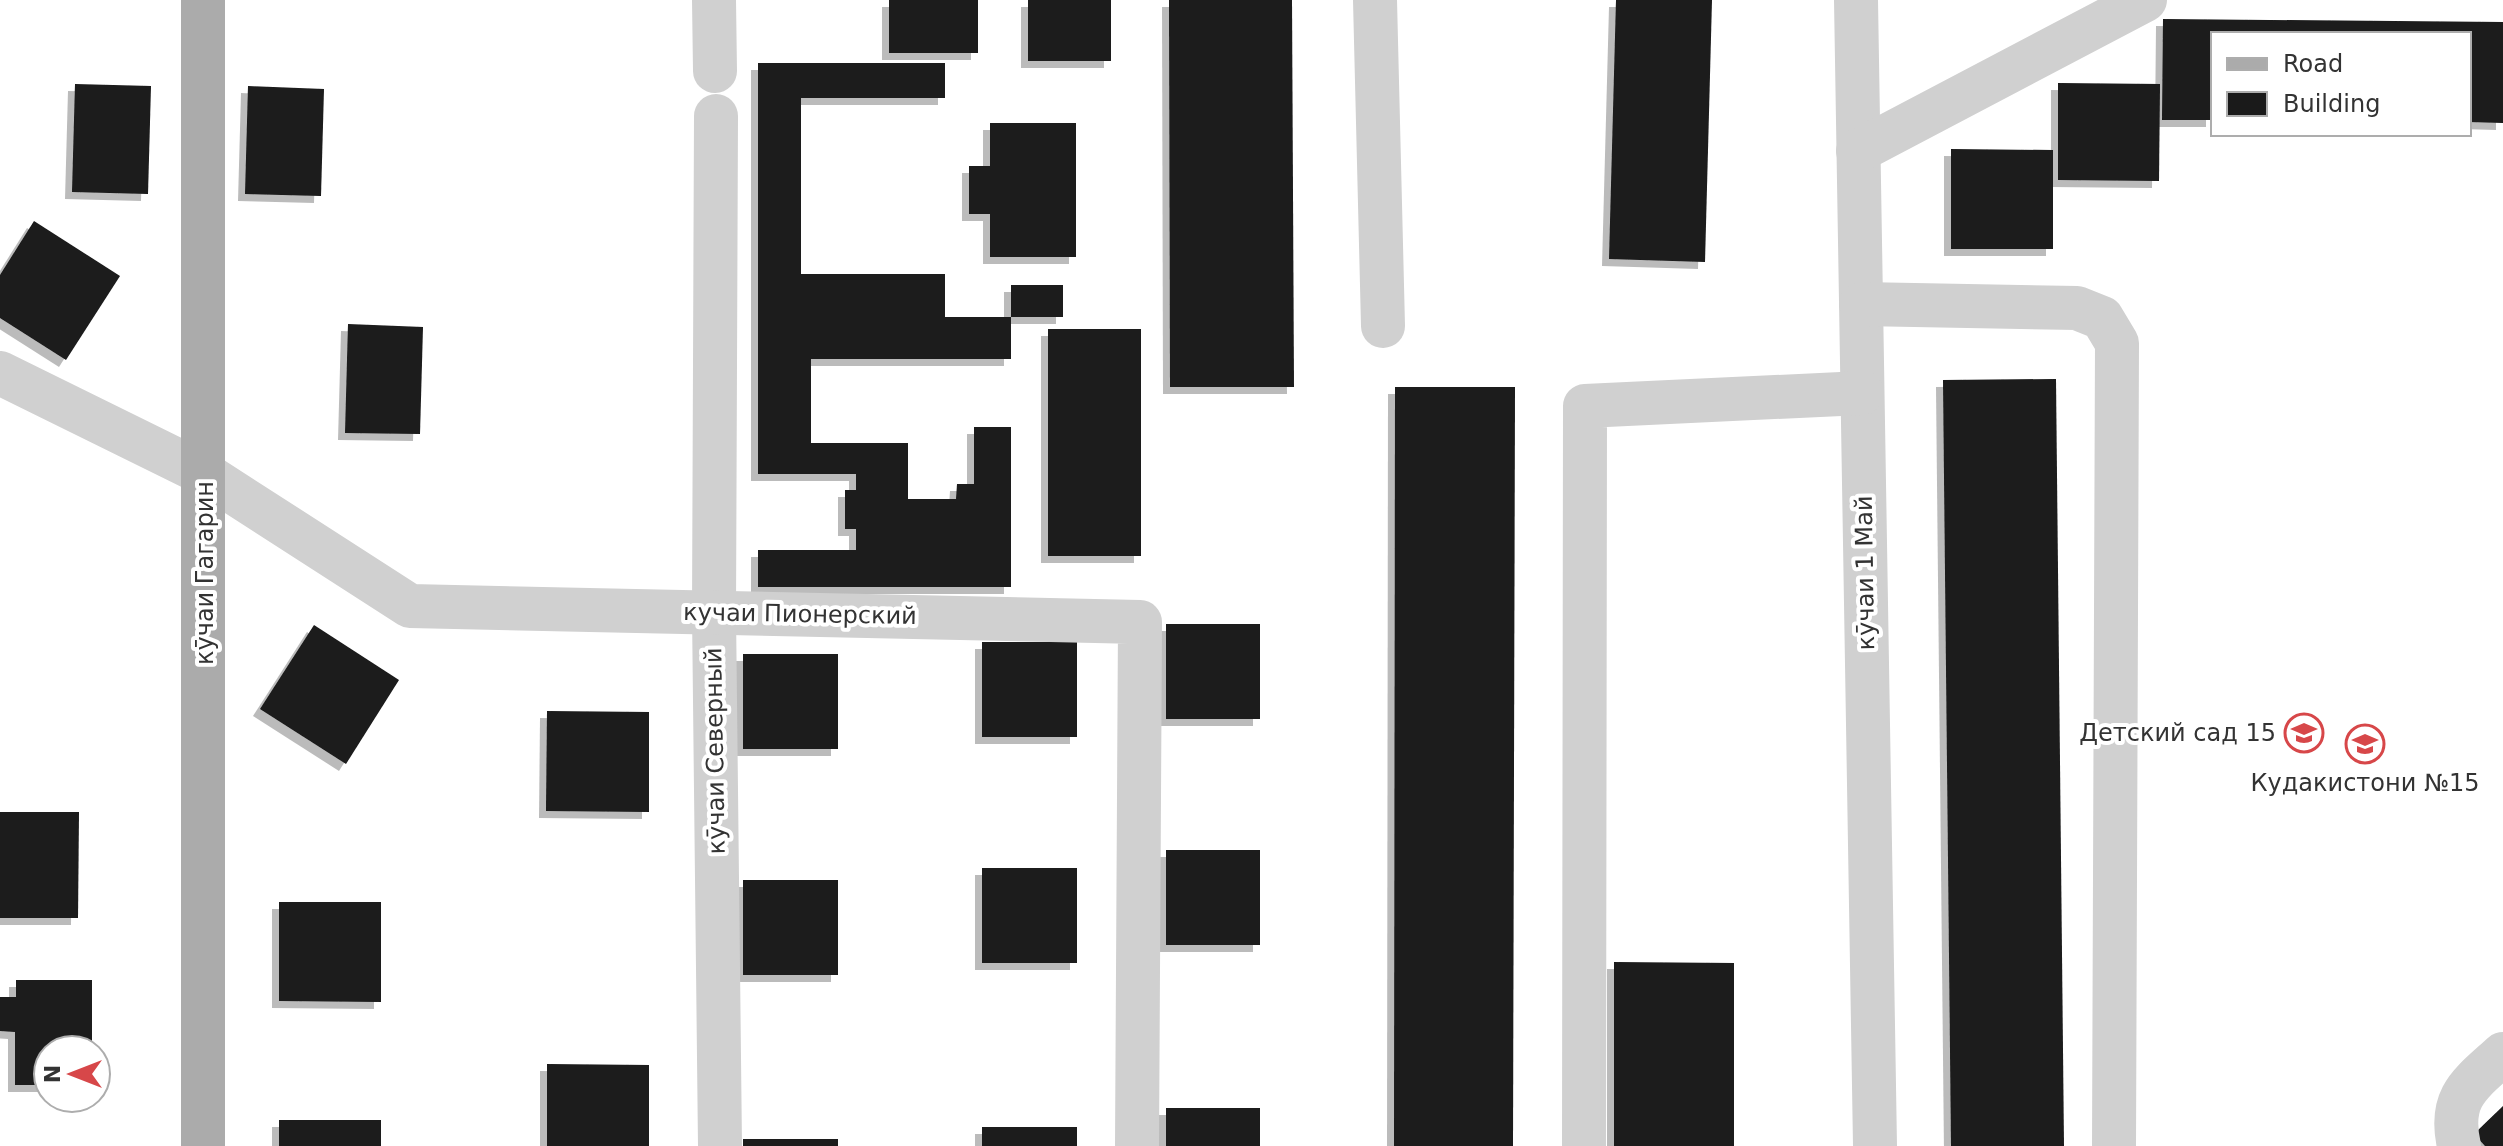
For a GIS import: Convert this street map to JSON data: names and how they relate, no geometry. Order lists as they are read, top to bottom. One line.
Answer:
{"streets":{"main road":["кӯчаи Гагарин"],"street":["кӯчаи 1 Май","кучаи Пионерский","кӯчаи Северный"]},"crossings":[["кӯчаи Гагарин","кучаи Пионерский"],["кучаи Пионерский","кӯчаи Северный"]],"places":{"school or university":["Детский сад 15","Кудакистони №15"]},"legend":["Road","Building"],"north":"left"}
